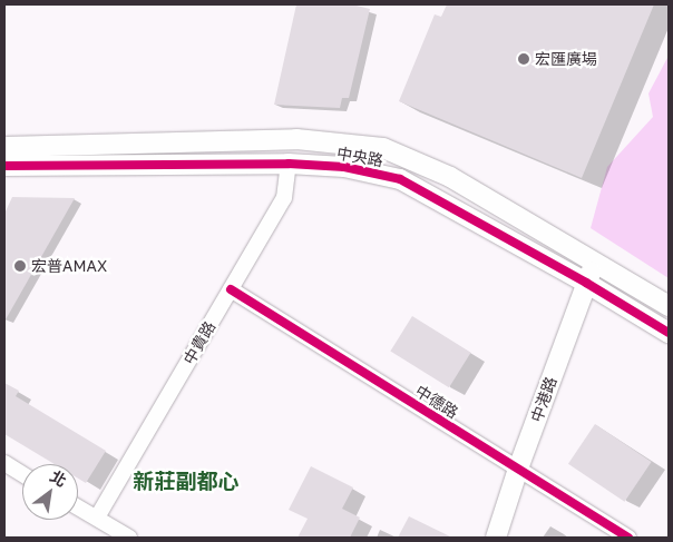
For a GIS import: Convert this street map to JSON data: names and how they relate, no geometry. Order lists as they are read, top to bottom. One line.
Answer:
{"streets":{"street":["中央路","中貴路","中港路","中德路"]},"crossings":[["中央路","中貴路"],["中央路","中港路"],["中貴路","中德路"],["中港路","中德路"]],"districts":["新莊副都心"],"places":["宏匯廣場","宏普AMAX"],"north":"top right"}
